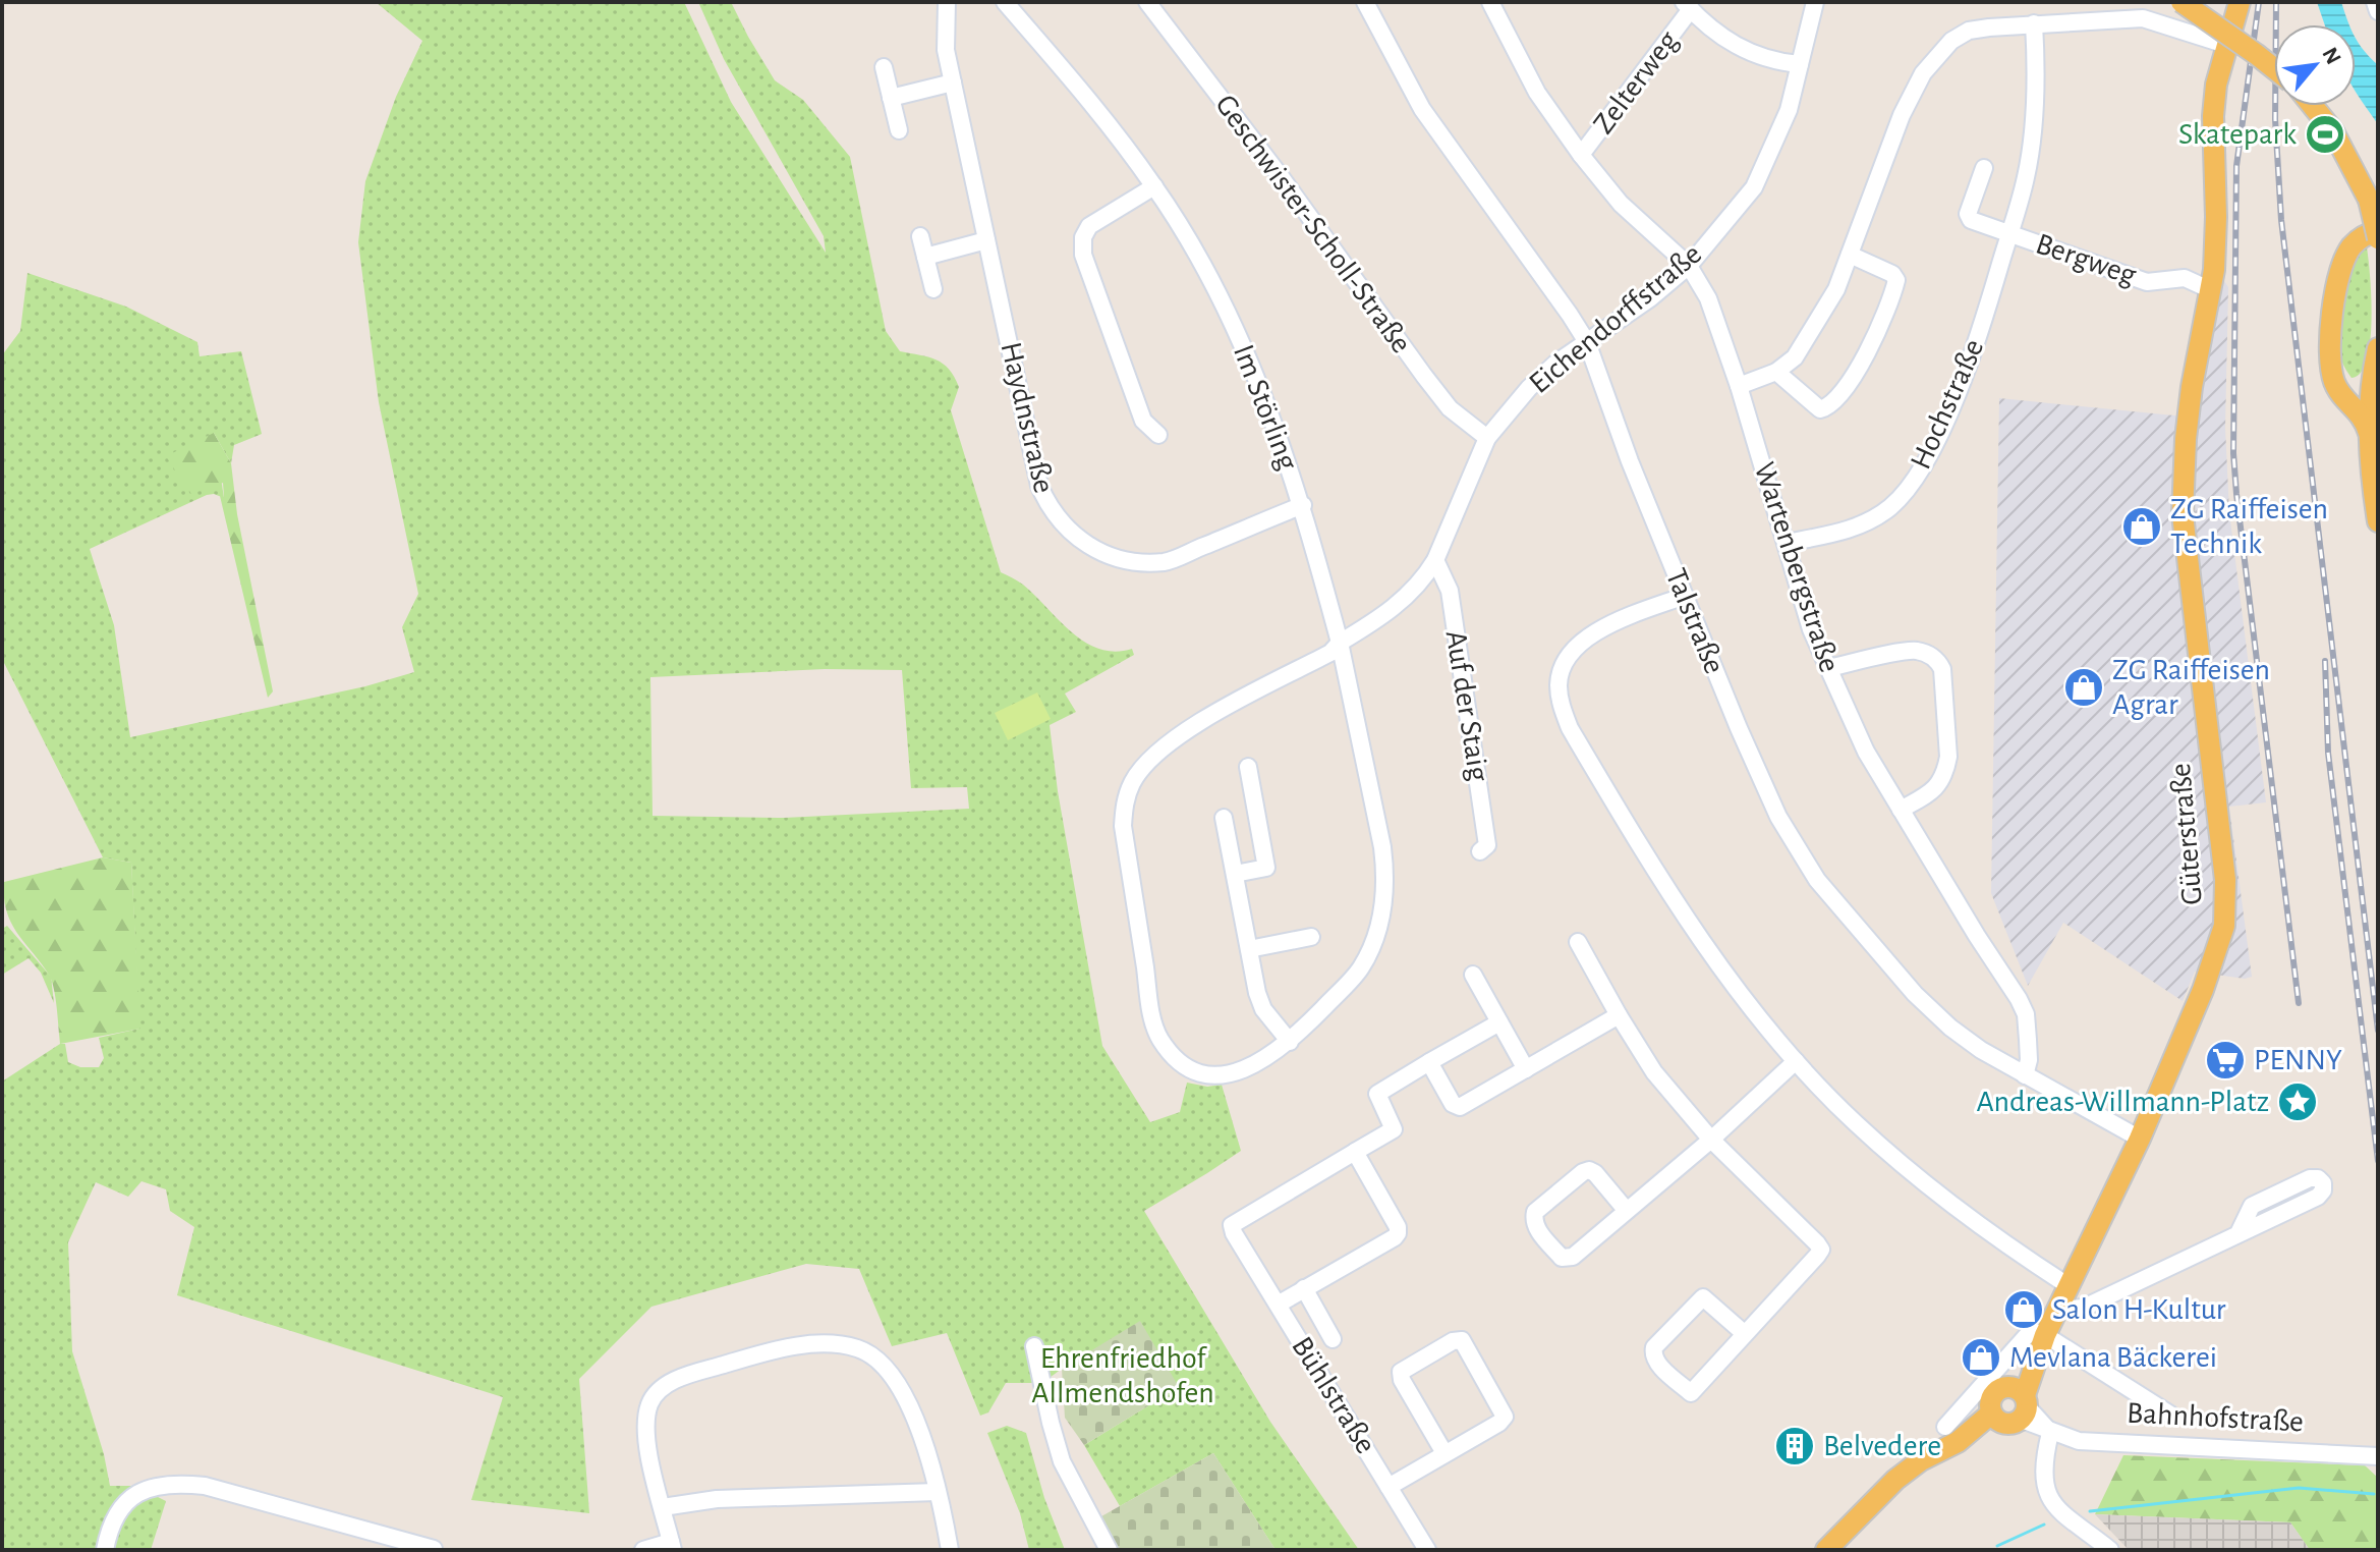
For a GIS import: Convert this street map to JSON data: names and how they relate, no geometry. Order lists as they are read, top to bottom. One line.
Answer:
{"streets":{"main road":["Güterstraße"],"street":["Zelterweg","Geschwister-Scholl-Straße","Bergweg","Eichendorffstraße","Hochstraße","Im Störling","Haydnstraße","Wartenbergstraße","Talstraße","Auf der Staig","Bühlstraße","Bahnhofstraße"]},"crossings":[["Zelterweg","Wartenbergstraße"],["Geschwister-Scholl-Straße","Eichendorffstraße"],["Bergweg","Hochstraße"],["Bergweg","Güterstraße"],["Eichendorffstraße","Im Störling"],["Eichendorffstraße","Wartenbergstraße"],["Eichendorffstraße","Talstraße"],["Eichendorffstraße","Auf der Staig"],["Hochstraße","Wartenbergstraße"],["Im Störling","Haydnstraße"],["Wartenbergstraße","Talstraße"],["Talstraße","Güterstraße"],["Güterstraße","Bahnhofstraße"]],"parks":["Ehrenfriedhof Allmendshofen"],"places":{"sports":["Skatepark"],"shop":["ZG Raiffeisen Technik","ZG Raiffeisen Agrar","Salon H-Kultur","Mevlana Bäckerei"],"supermarket":["PENNY"],"place":["Andreas-Willmann-Platz"],"building":["Belvedere"]},"north":"top right"}
